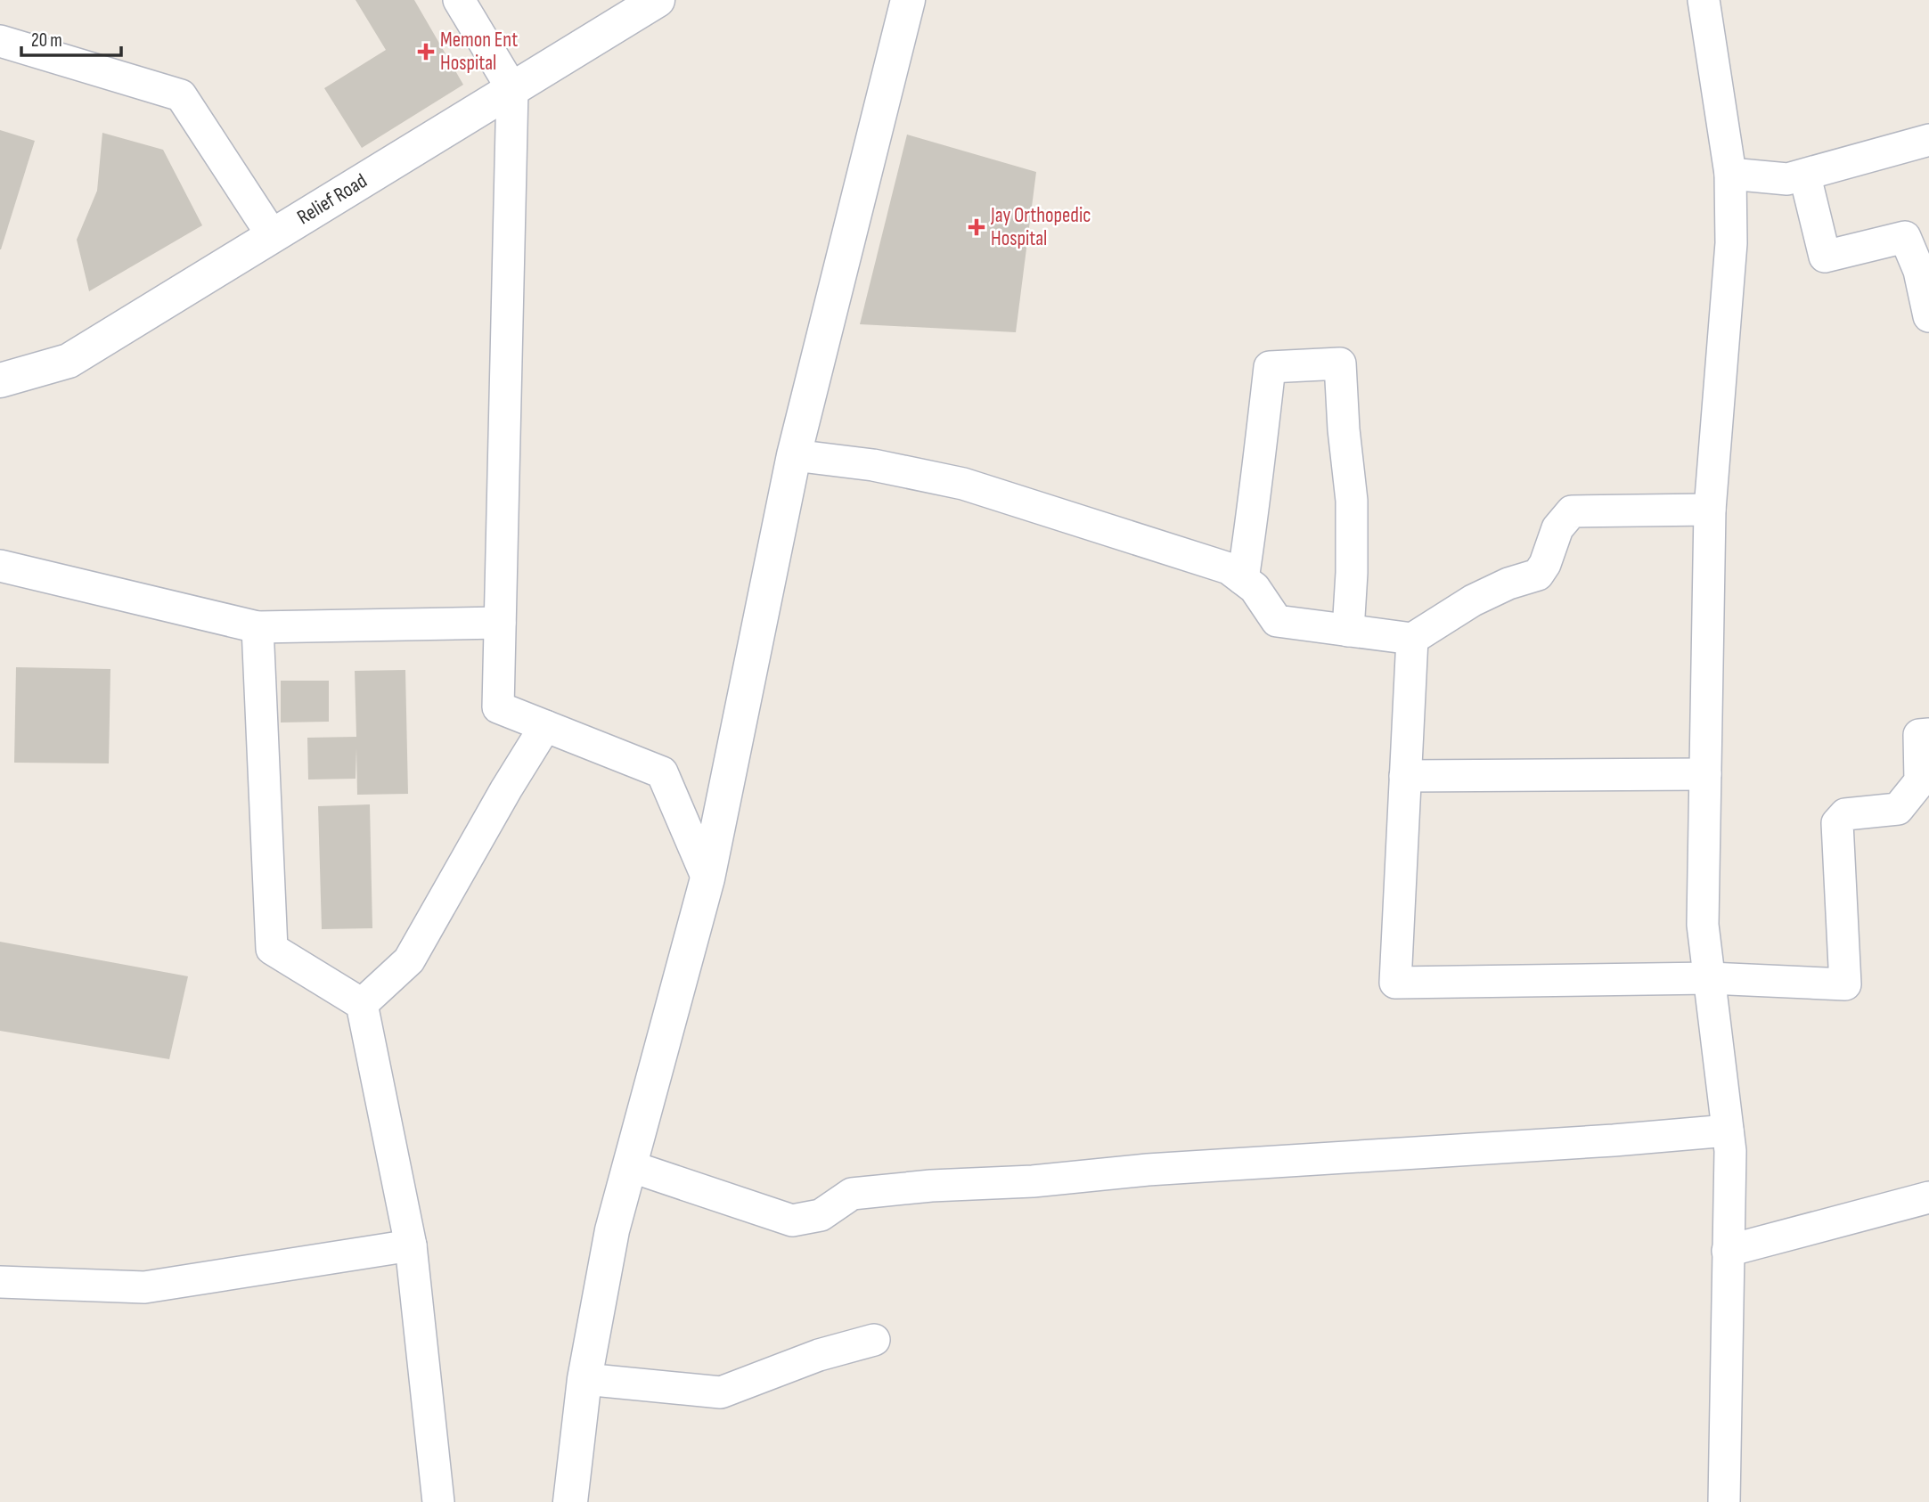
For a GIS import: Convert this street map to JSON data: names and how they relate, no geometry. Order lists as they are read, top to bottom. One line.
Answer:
{"streets":{"street":["Relief Road"]},"places":{"health":["Memon Ent Hospital","Jay Orthopedic Hospital"]},"scale_bar":"20 m"}
